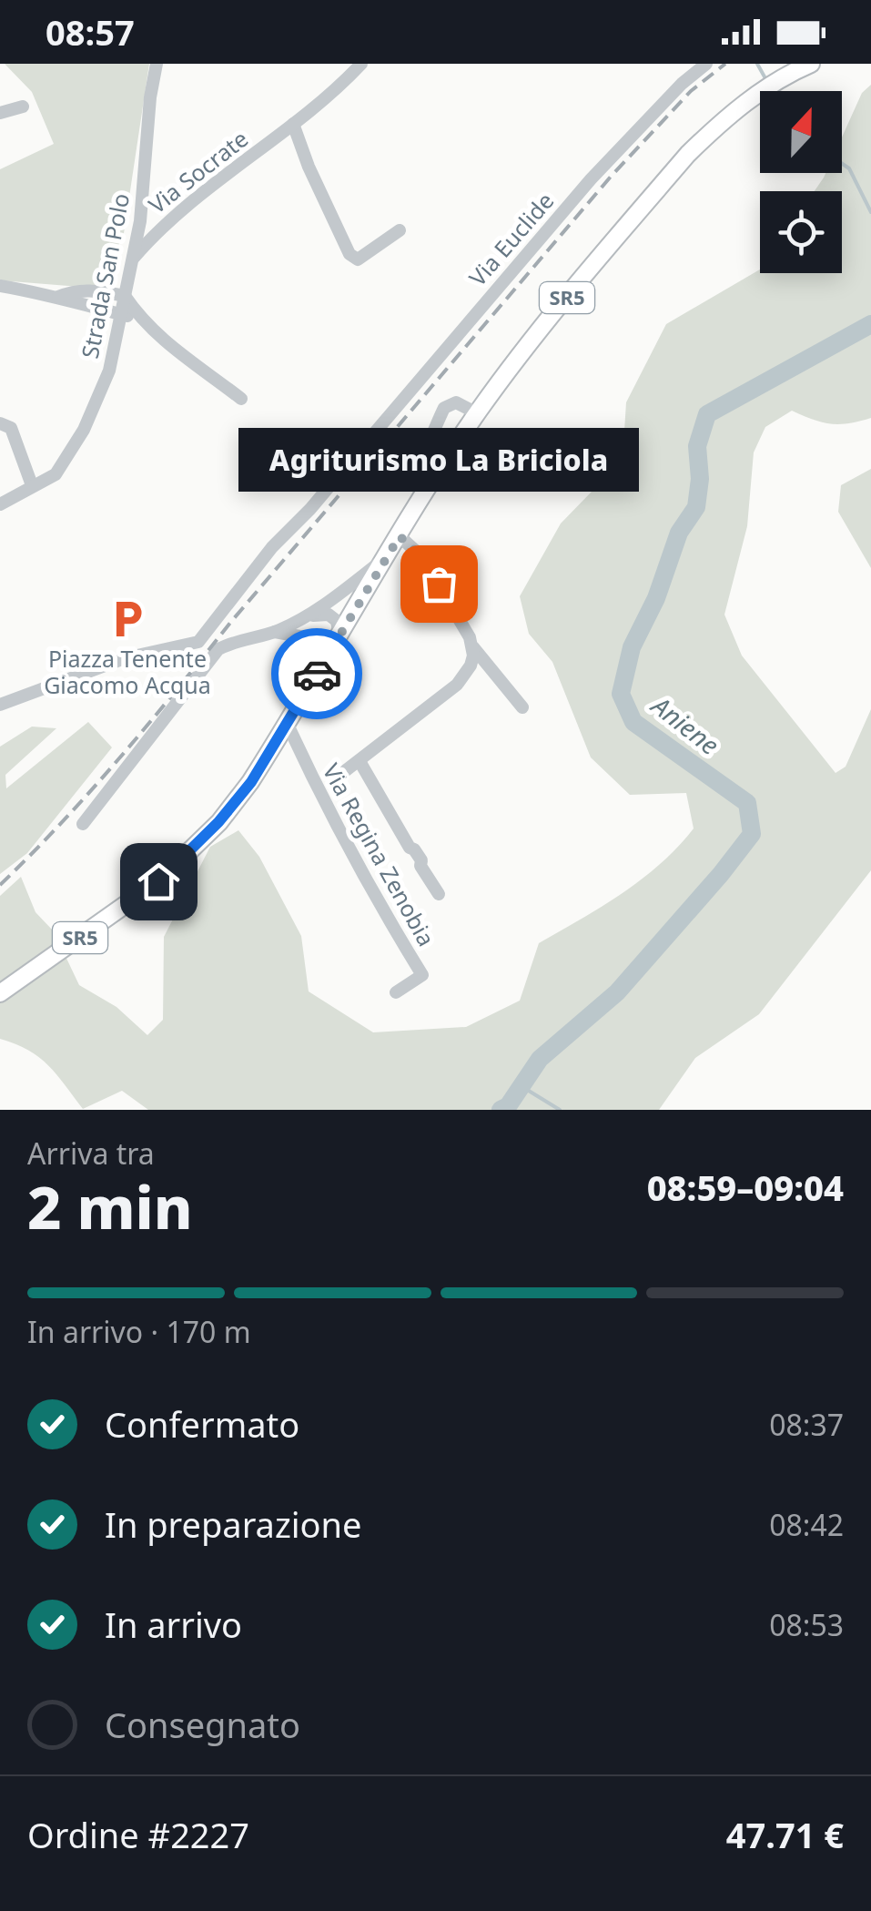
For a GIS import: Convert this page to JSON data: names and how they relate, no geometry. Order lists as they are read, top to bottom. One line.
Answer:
{"streets":{"main road":["SR5"],"street":["Via Socrate","Via Euclide","Strada San Polo","Via Regina Zenobia"]},"crossings":[["Via Socrate","Strada San Polo"],["SR5","Via Regina Zenobia"]],"water":["Aniene"],"places":{"other":["Agriturismo La Briciola"],"parking":["Piazza Tenente Giacomo Acqua"]},"north":"top","page":{"status":"08:57","bubble":"Agriturismo La Briciola","heading":["2 min","Arriva tra","08:59–09:04"],"panel":["Ordine #2227","47.71 €"],"bar":"In arrivo · 170 m","list":[["Confermato","08:37"],["In preparazione","08:42"],["In arrivo","08:53"],"Consegnato"]}}
